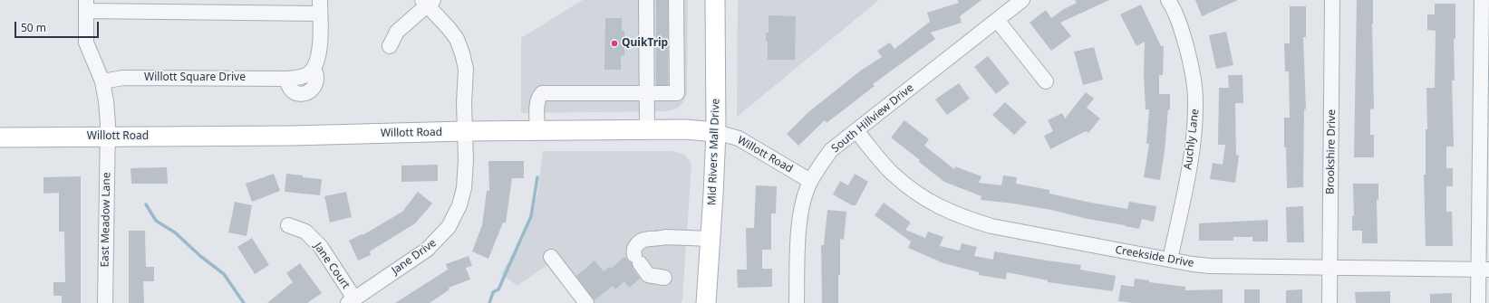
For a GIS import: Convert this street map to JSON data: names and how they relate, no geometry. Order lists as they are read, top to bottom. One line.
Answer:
{"streets":{"main road":["Willott Road","Mid Rivers Mall Drive"],"street":["Willott Square Drive","South Hillview Drive","Auchly Lane","Brookshire Drive","East Meadow Lane","Jane Drive","Creekside Drive","Jane Court"]},"crossings":[["South Hillview Drive","Willott Road"],["South Hillview Drive","Creekside Drive"],["Willott Road","Mid Rivers Mall Drive"],["Willott Road","East Meadow Lane"],["Willott Road","Jane Drive"],["Auchly Lane","Creekside Drive"],["Brookshire Drive","Creekside Drive"],["Jane Drive","Jane Court"]],"places":["QuikTrip"],"scale_bar":"50 m"}
